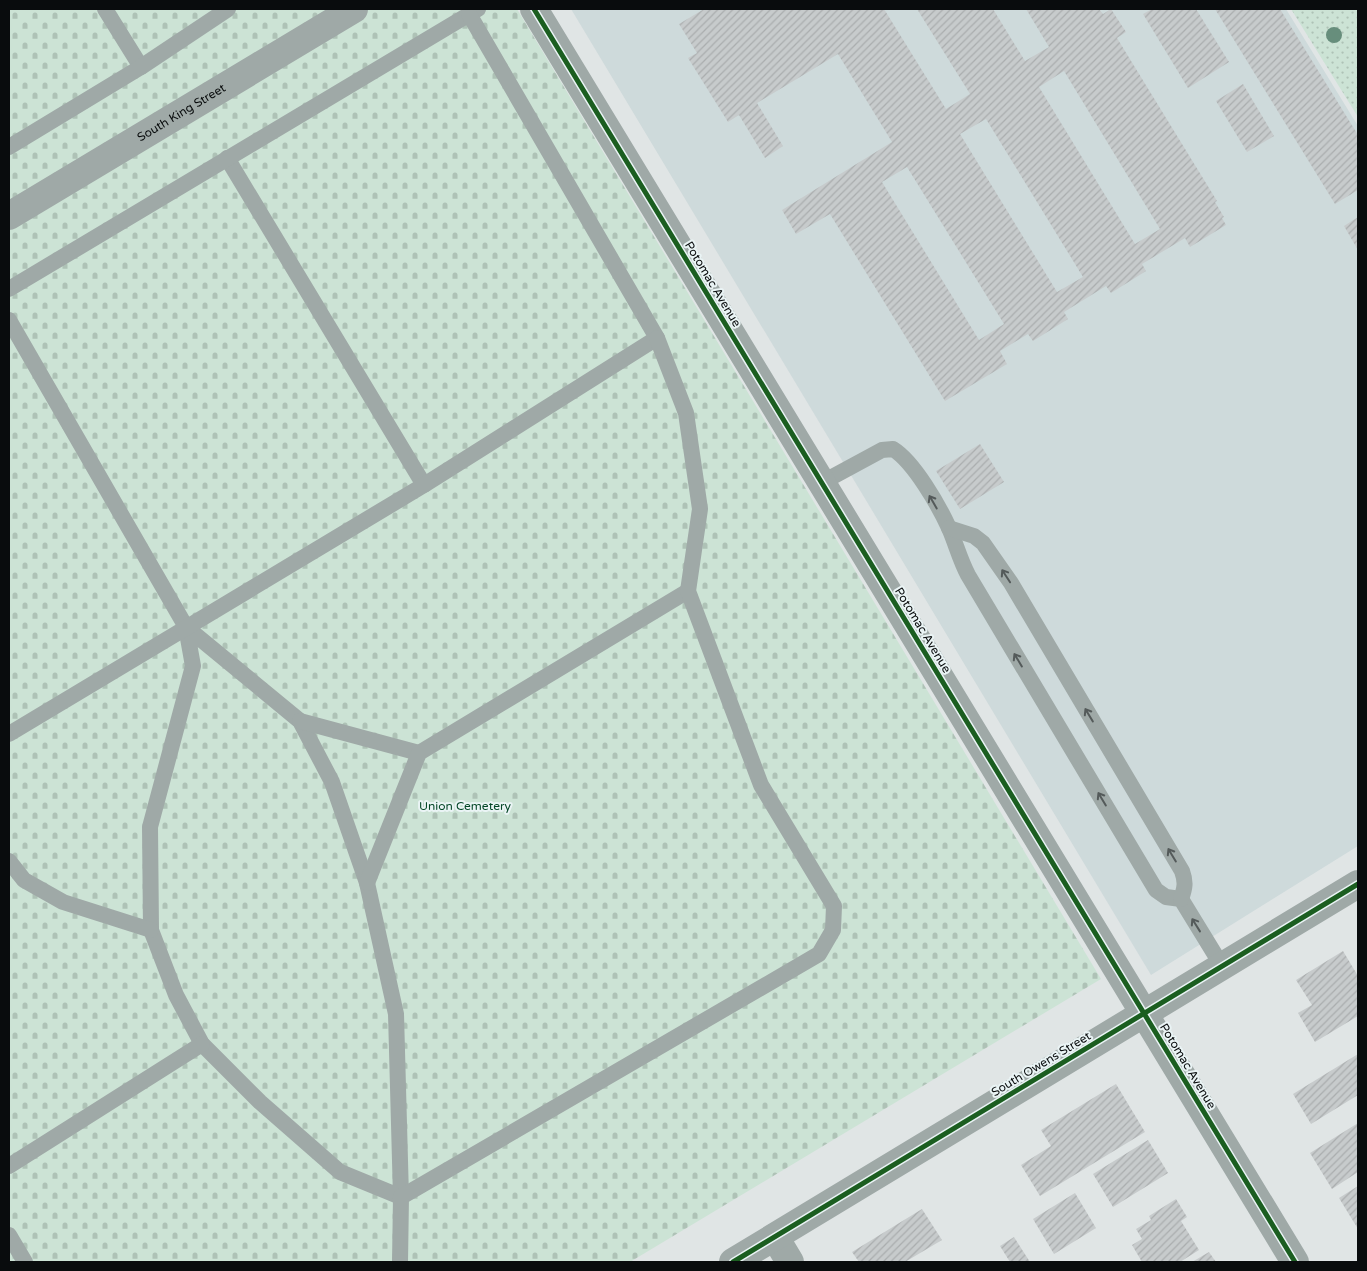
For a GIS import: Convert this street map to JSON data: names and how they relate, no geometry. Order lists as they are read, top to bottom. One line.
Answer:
{"streets":{"street":["South King Street","Potomac Avenue","South Owens Street"]},"crossings":[["Potomac Avenue","South Owens Street"]],"parks":["Union Cemetery"]}
